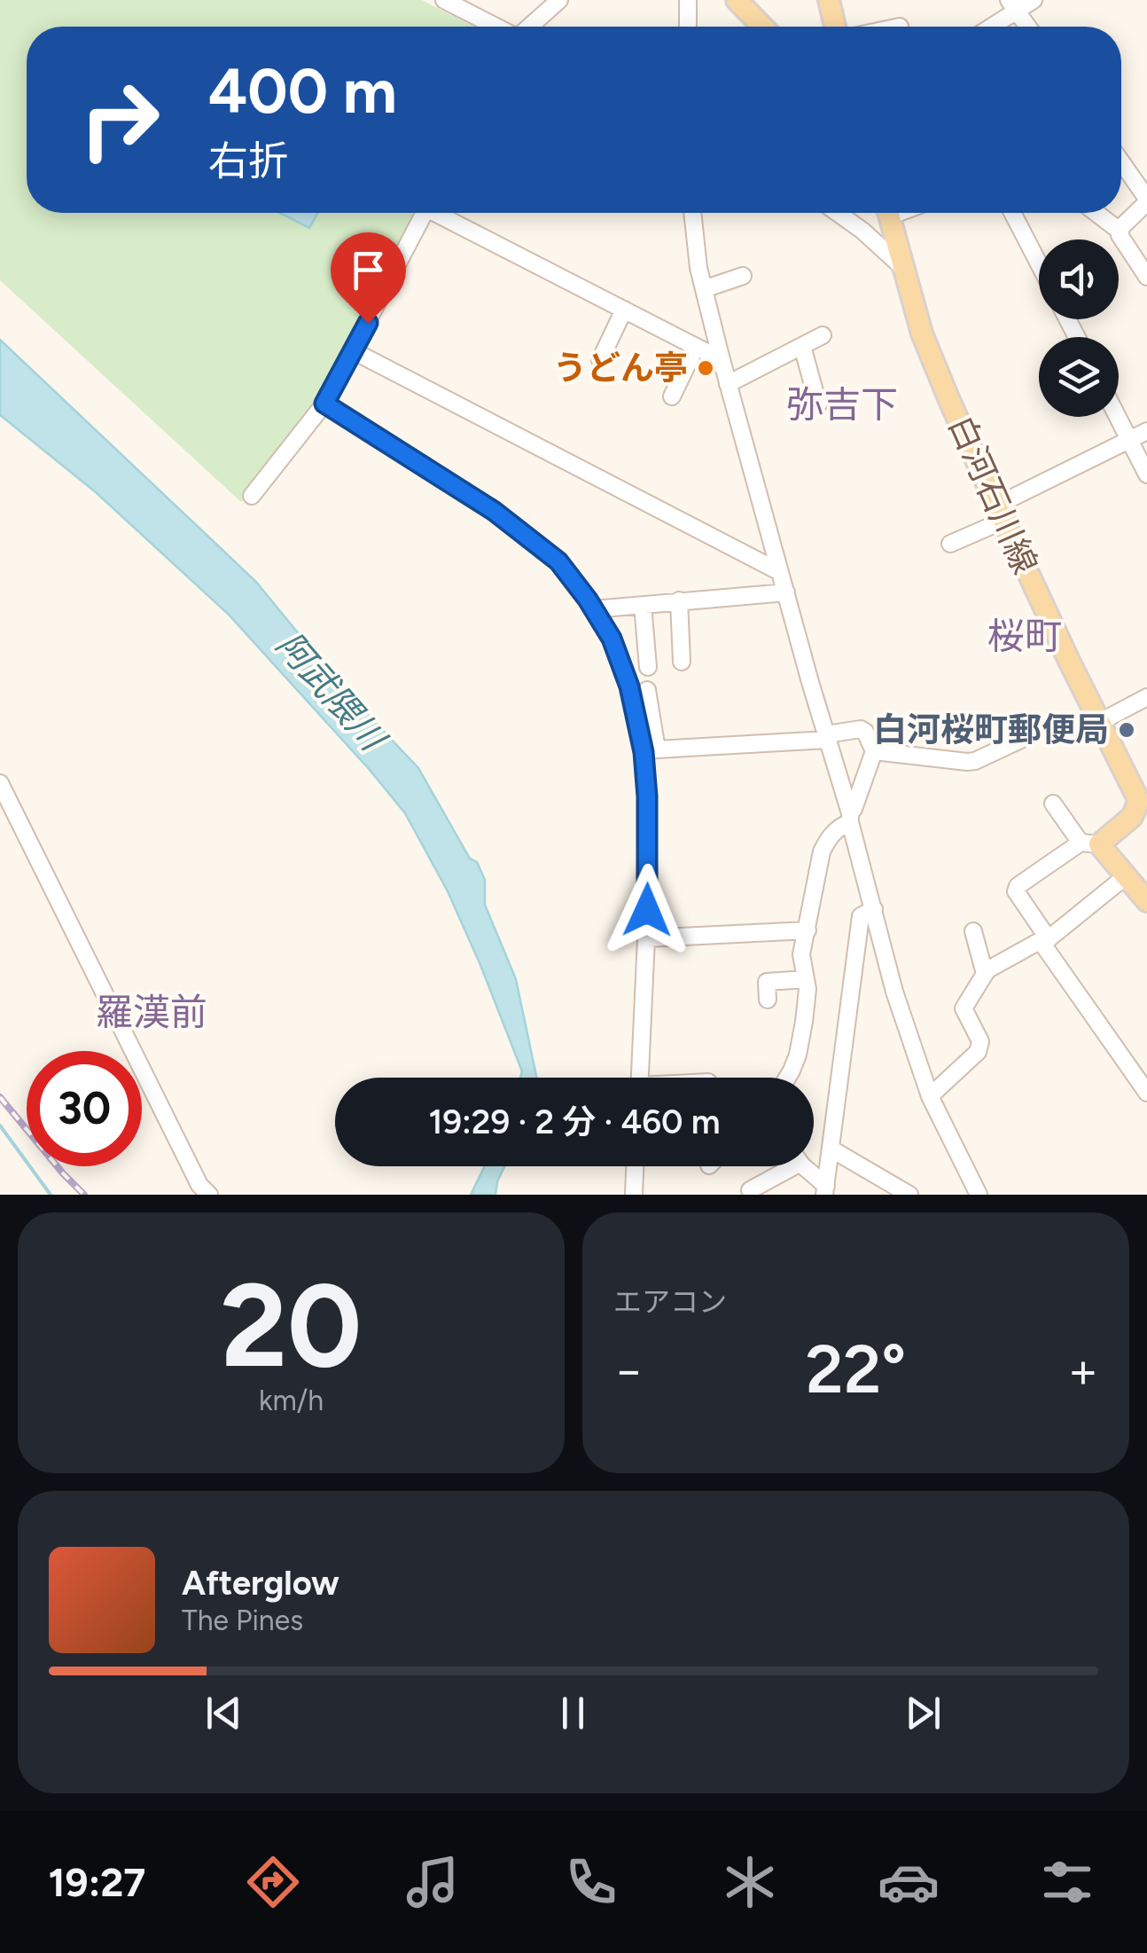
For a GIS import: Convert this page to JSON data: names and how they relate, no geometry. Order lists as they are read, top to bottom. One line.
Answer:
{"streets":{"main road":["白河石川線"]},"districts":["弥吉下","桜町","羅漢前"],"water":["阿武隈川"],"places":["うどん亭","白河桜町郵便局"],"page":{"turn":["400 m","右折"],"limit":"30","trip":"19:29 · 2 分 · 460 m","tile":[["20","km/h"],"エアコン"],"heat":["−","22°","+"],"song":["Afterglow","The Pines"],"tabs":"19:27"}}
